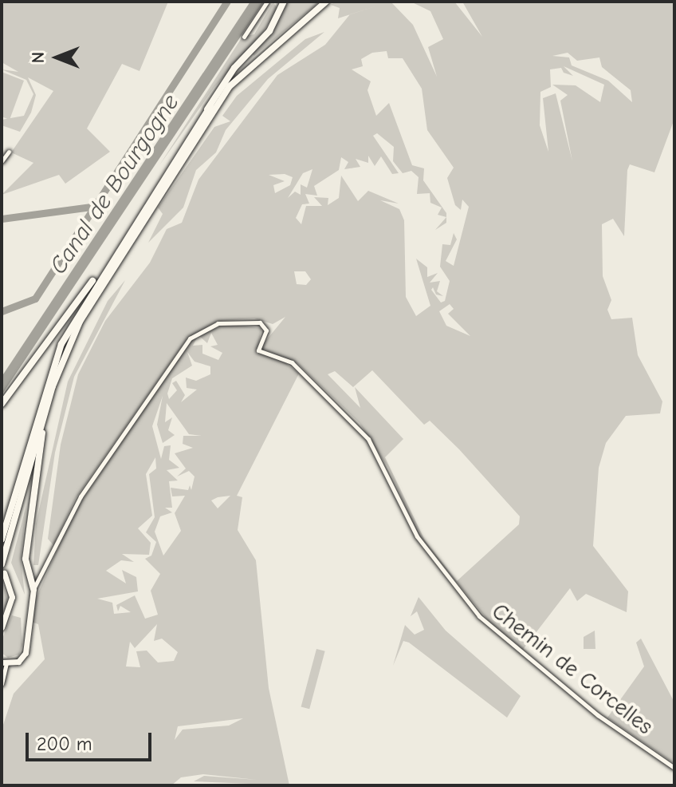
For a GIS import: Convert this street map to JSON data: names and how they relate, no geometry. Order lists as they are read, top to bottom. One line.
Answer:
{"streets":{"street":["Chemin de Corcelles"]},"water":["Canal de Bourgogne"],"scale_bar":"200 m","north":"left"}
